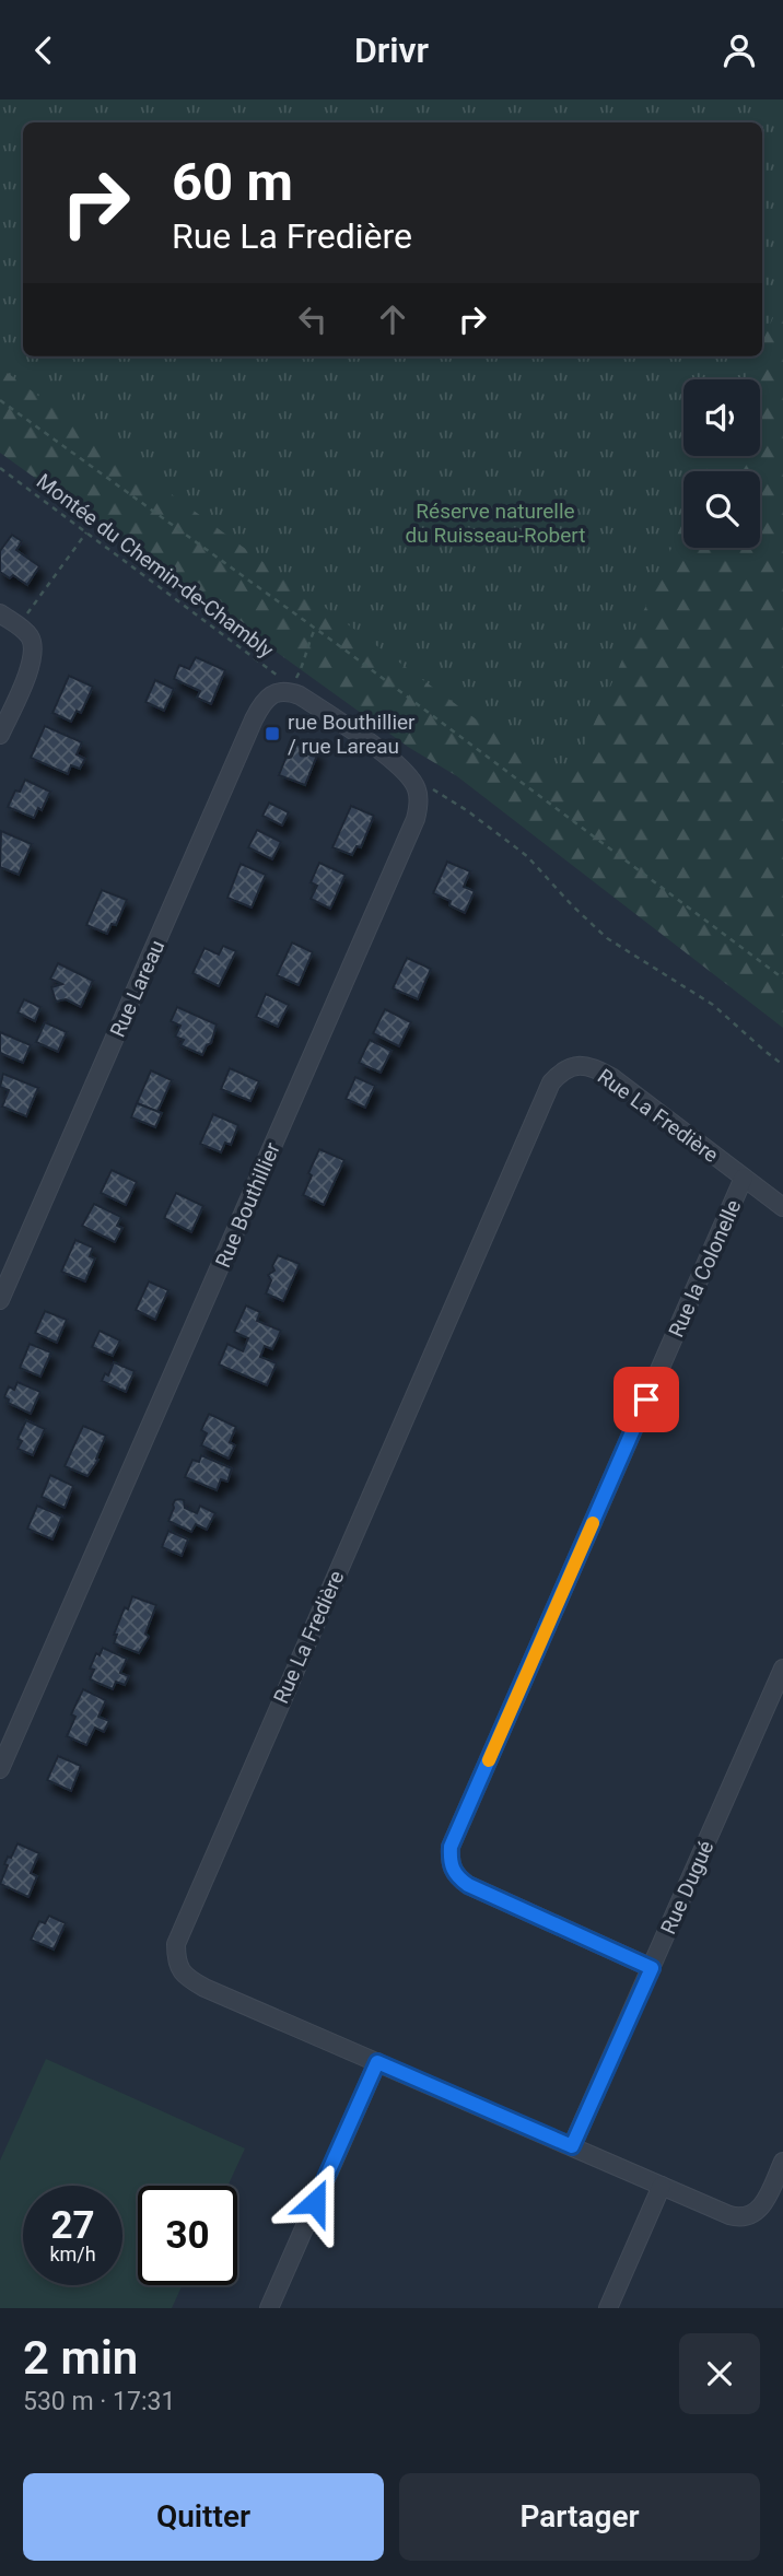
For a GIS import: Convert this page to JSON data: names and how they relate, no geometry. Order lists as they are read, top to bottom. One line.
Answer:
{"streets":{"street":["Rue Lareau","Rue La Fredière","Rue Bouthillier","Rue la Colonelle","Rue Dugué"],"path":["Montée du Chemin-de-Chambly"]},"crossings":[["Montée du Chemin-de-Chambly","Rue Lareau"],["Rue La Fredière","Rue la Colonelle"],["Rue La Fredière","Rue Dugué"],["Rue la Colonelle","Rue Dugué"]],"parks":["Réserve naturelle du Ruisseau-Robert"],"places":{"transit":["rue Bouthillier / rue Lareau"]},"page":{"header":"Drivr","turn":["60 m","Rue La Fredière"],"speed":"27 km/h","limit":"30","heading":["2 min","530 m · 17:31"],"buttons":["Quitter","Partager"]}}
